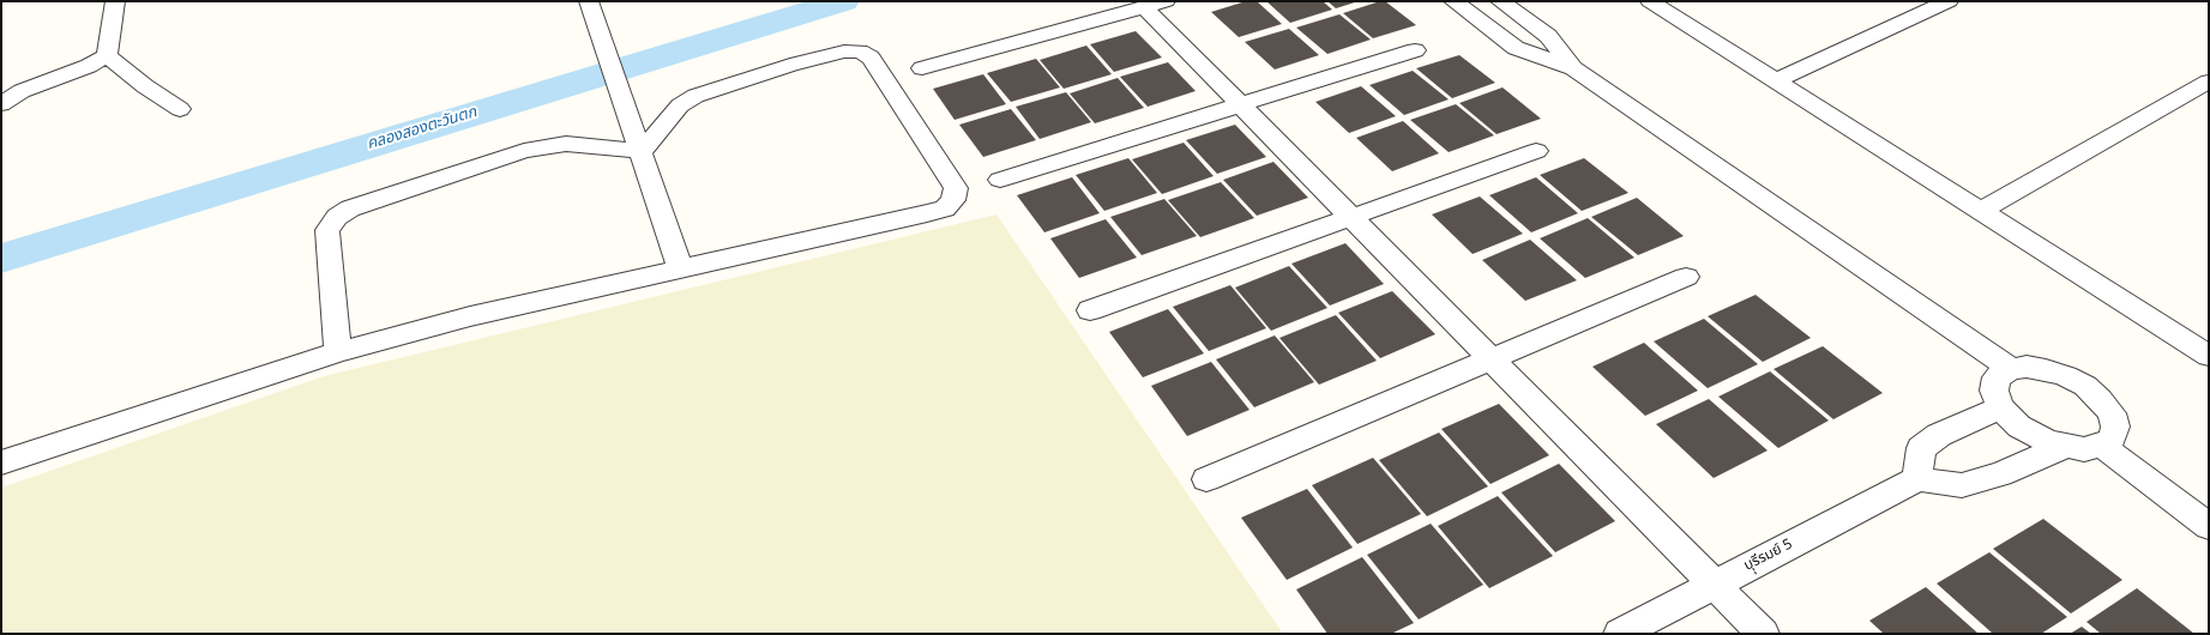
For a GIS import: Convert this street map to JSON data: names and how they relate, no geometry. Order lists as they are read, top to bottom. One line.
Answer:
{"streets":{"street":["บุุรีรมย์ 5"]},"water":["คลองสองตะวันตก"]}
